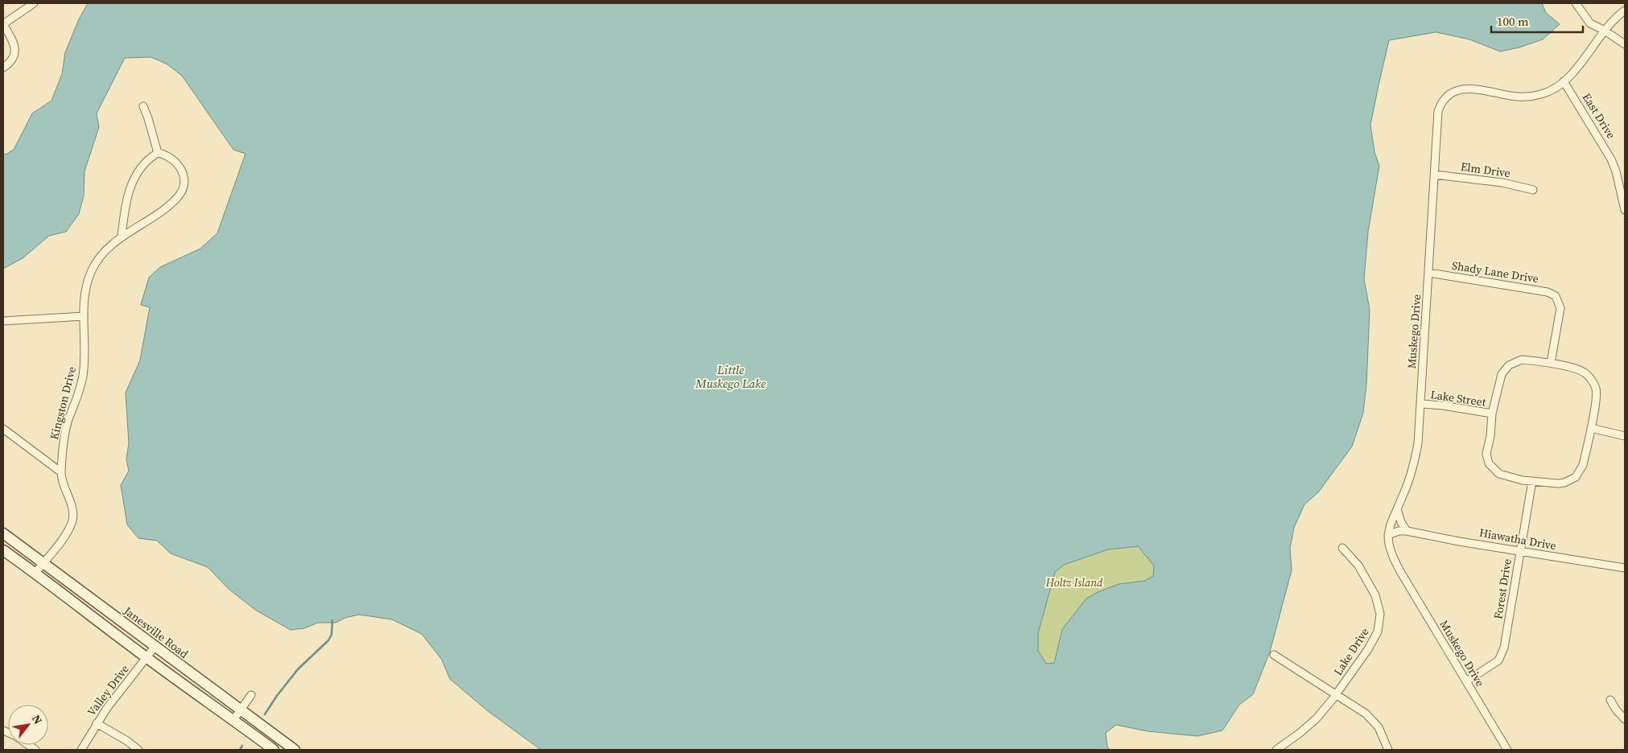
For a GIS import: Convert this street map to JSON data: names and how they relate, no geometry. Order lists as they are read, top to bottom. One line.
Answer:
{"streets":{"main road":["Janesville Road"],"street":["East Drive","Elm Drive","Shady Lane Drive","Muskego Drive","Lake Street","Kingston Drive","Hiawatha Drive","Forest Drive","Lake Drive","Valley Drive"]},"crossings":[["East Drive","Muskego Drive"],["Elm Drive","Muskego Drive"],["Shady Lane Drive","Muskego Drive"],["Shady Lane Drive","Lake Street"],["Shady Lane Drive","Forest Drive"],["Muskego Drive","Lake Street"],["Muskego Drive","Hiawatha Drive"],["Muskego Drive","Forest Drive"],["Lake Street","Forest Drive"],["Kingston Drive","Janesville Road"],["Hiawatha Drive","Forest Drive"],["Janesville Road","Valley Drive"]],"water":["Little Muskego Lake"],"parks":["Holtz Island"],"scale_bar":"100 m","north":"top right"}
